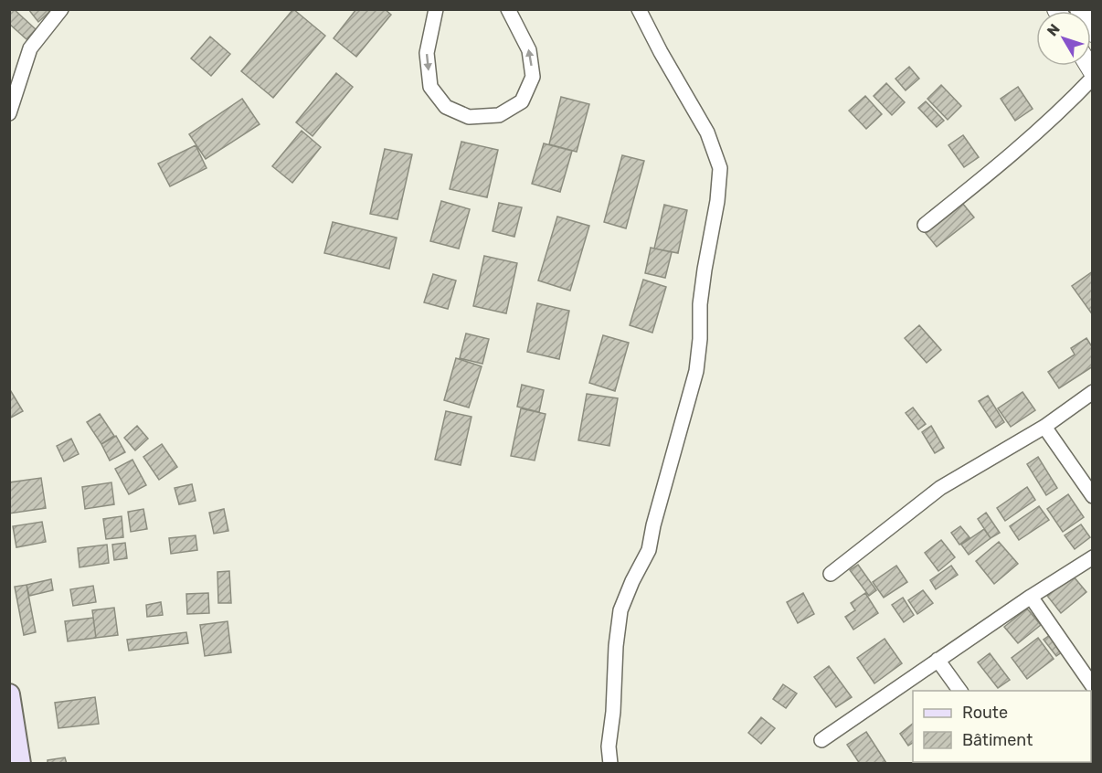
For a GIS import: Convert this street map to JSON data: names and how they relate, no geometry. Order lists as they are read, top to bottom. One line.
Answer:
{"legend":["Route","Bâtiment"],"north":"top left"}
